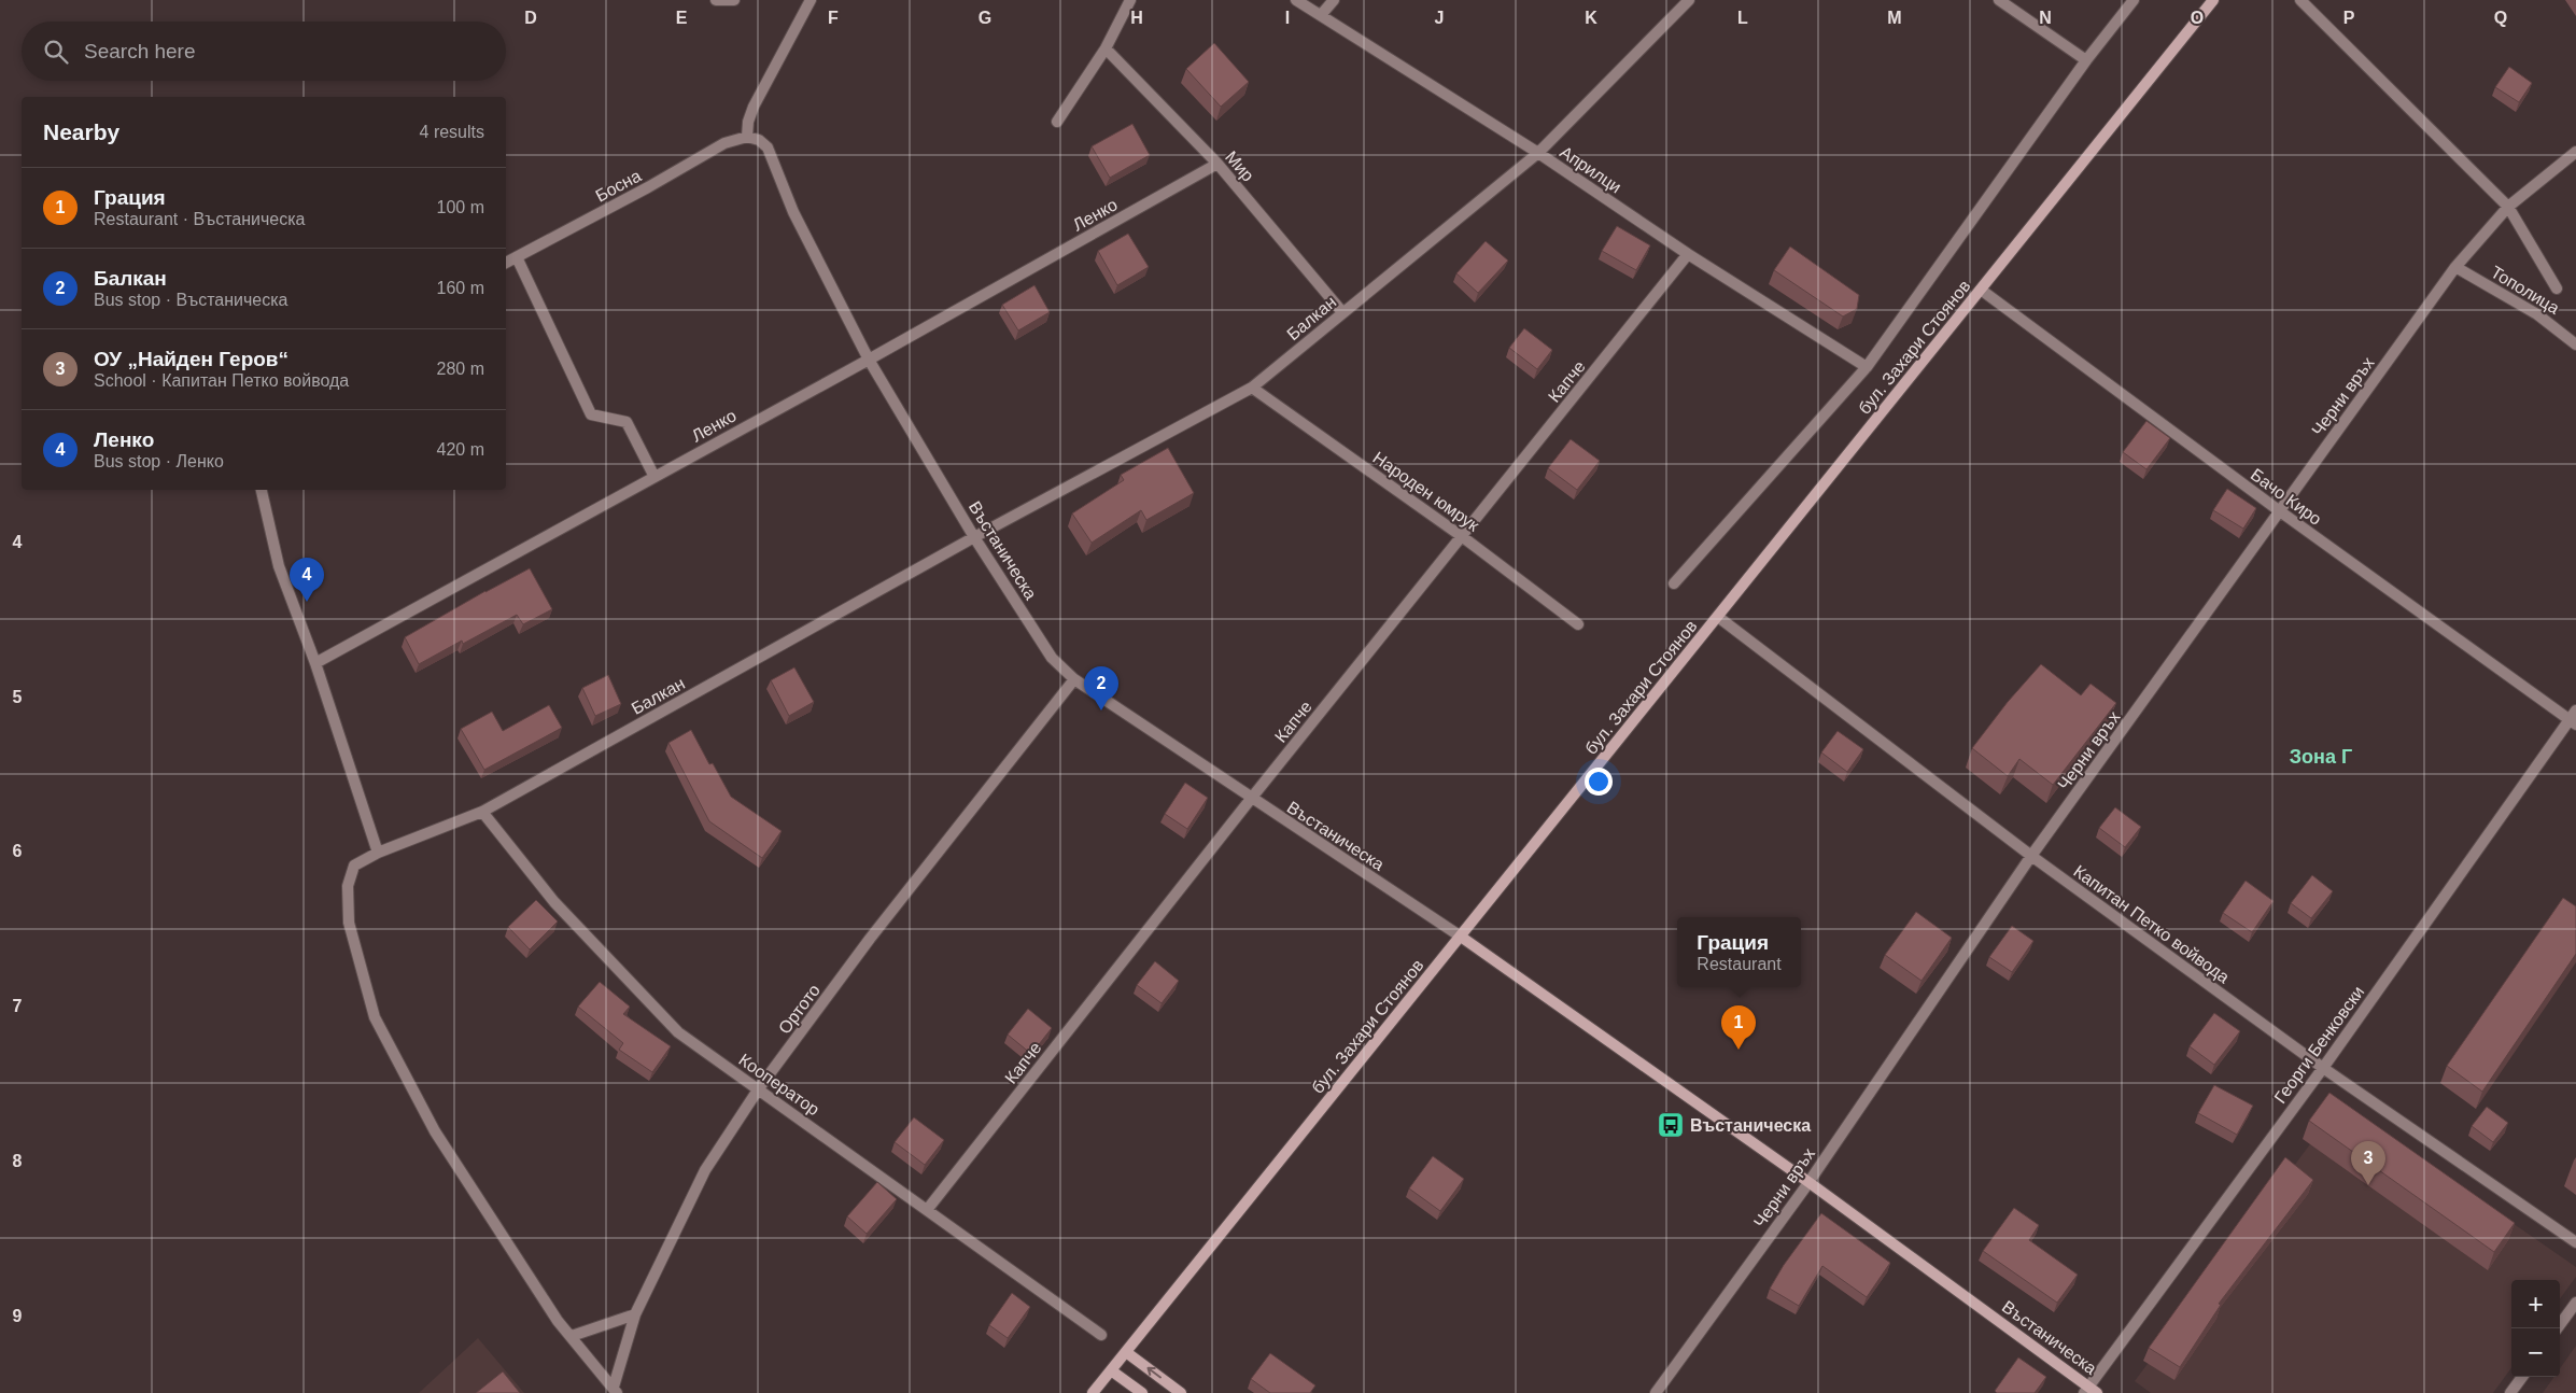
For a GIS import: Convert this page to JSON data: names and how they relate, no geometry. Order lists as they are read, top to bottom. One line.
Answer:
{"streets":{"main road":["бул. Захари Стоянов","Въстаническа"],"street":["Мир","Априлци","Босна","Ленко","Тополица","Балкан","Капче","Черни връх","Народен юмрук","Бачо Киро","Капитан Петко войвода","Ортото","Георги Бенковски","Кооператор"]},"crossings":[["Мир","Ленко"],["Мир","Балкан"],["Априлци","Балкан"],["Априлци","Капче"],["Босна","Въстаническа"],["Ленко","Въстаническа"],["Тополица","Черни връх"],["Балкан","Народен юмрук"],["Балкан","Въстаническа"],["Балкан","Кооператор"],["бул. Захари Стоянов","Бачо Киро"],["бул. Захари Стоянов","Въстаническа"],["бул. Захари Стоянов","Капитан Петко войвода"],["Капче","Народен юмрук"],["Капче","Въстаническа"],["Капче","Кооператор"],["Черни връх","Бачо Киро"],["Черни връх","Въстаническа"],["Черни връх","Капитан Петко войвода"],["Бачо Киро","Георги Бенковски"],["Въстаническа","Ортото"],["Въстаническа","Георги Бенковски"],["Капитан Петко войвода","Георги Бенковски"],["Ортото","Кооператор"]],"districts":["Зона Г"],"places":{"bus stop":["Въстаническа"]},"page":{"search":"Search here","heading":["Nearby","4 results"],"list":[{"mark":"1","name":"Грация","note":"Restaurant · Въстаническа","value":"100 m"},{"mark":"2","name":"Балкан","note":"Bus stop · Въстаническа","value":"160 m"},{"mark":"3","name":"ОУ „Найден Геров“","note":"School · Капитан Петко войвода","value":"280 m"},{"mark":"4","name":"Ленко","note":"Bus stop · Ленко","value":"420 m"}],"pins":["4","2","1","3"],"popup":["Грация","Restaurant"],"map_buttons":["+","−"]},"grid":{"columns":["D","E","F","G","H","I","J","K","L","M","N","O","P","Q"],"rows":["4","5","6","7","8","9"]}}
